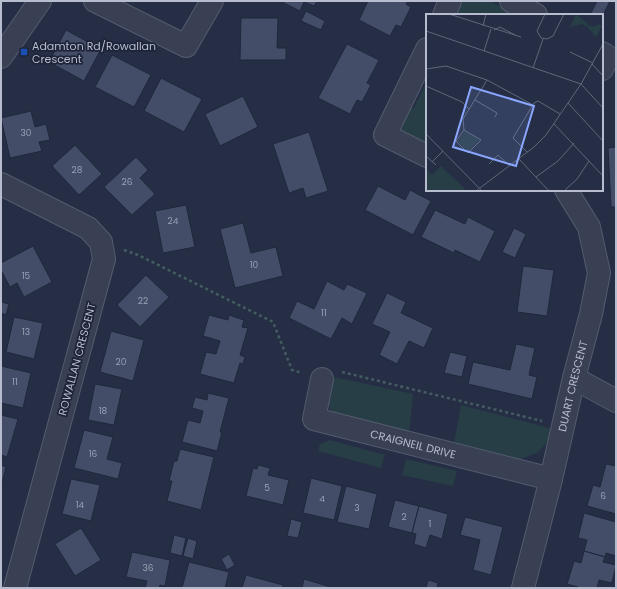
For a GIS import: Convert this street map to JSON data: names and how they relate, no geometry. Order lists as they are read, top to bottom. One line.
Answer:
{"streets":{"street":["ROWALLAN CRESCENT","DUART CRESCENT","CRAIGNEIL DRIVE"]},"crossings":[["DUART CRESCENT","CRAIGNEIL DRIVE"]],"places":{"transit":["Adamton Rd/Rowallan Crescent"]},"house_numbers":["30","28","26","24","10","15","22","11","13","20","11","18","16","5","6","4","14","3","2","1","36"]}
